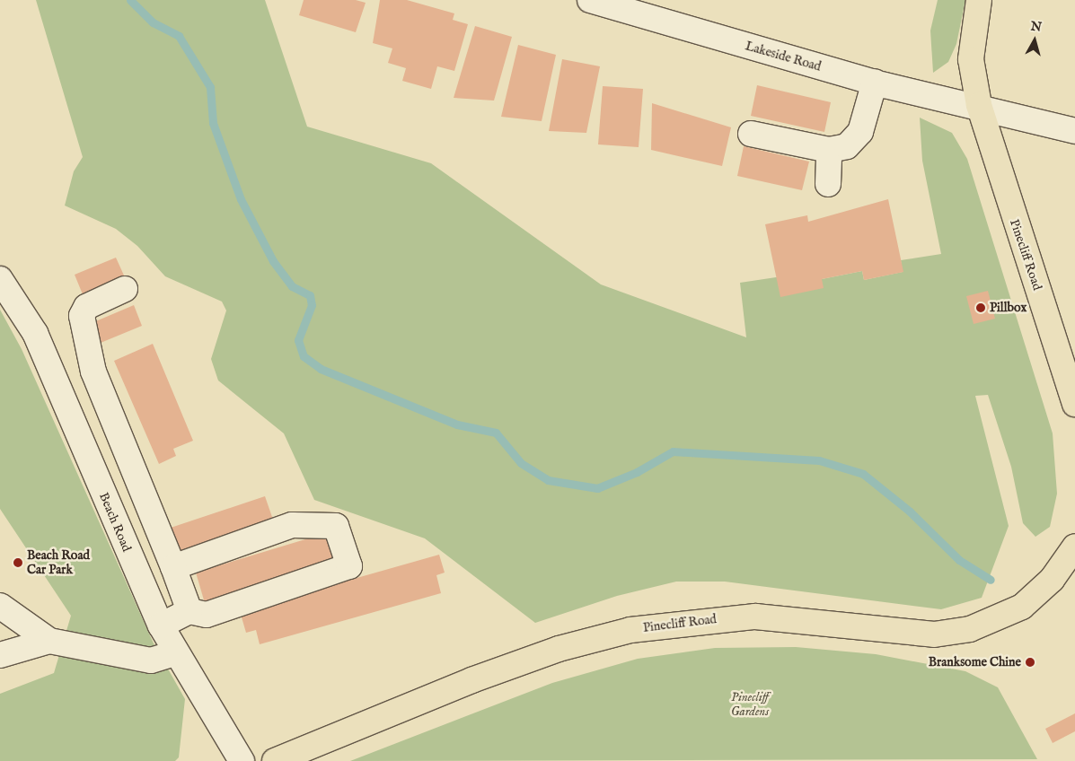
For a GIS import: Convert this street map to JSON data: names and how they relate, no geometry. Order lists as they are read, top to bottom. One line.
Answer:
{"streets":{"main road":["Pinecliff Road"],"street":["Lakeside Road","Beach Road"]},"crossings":[["Lakeside Road","Pinecliff Road"]],"parks":["Pinecliff Gardens"],"places":["Pillbox","Beach Road Car Park","Branksome Chine"],"north":"top"}
